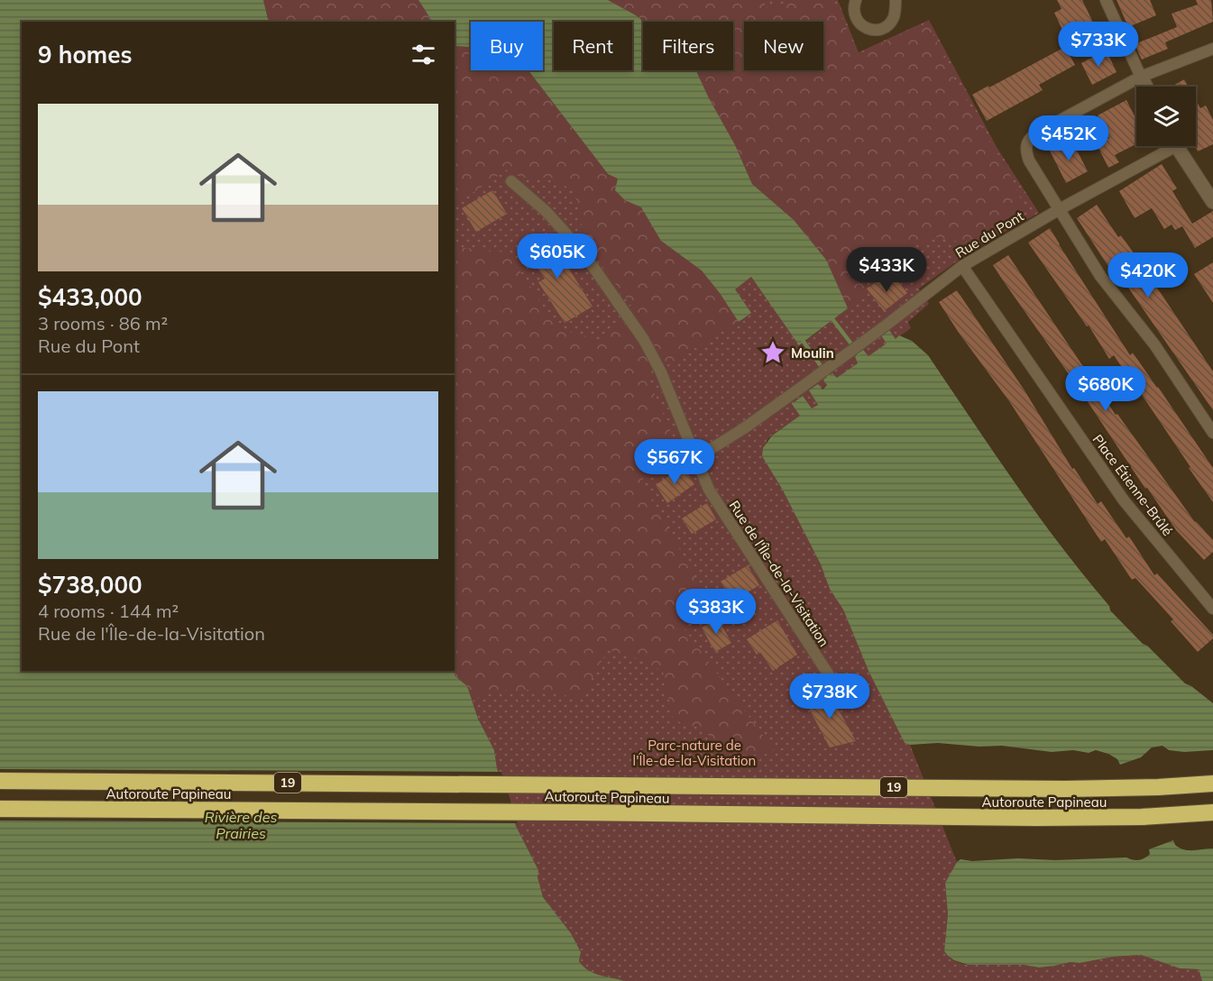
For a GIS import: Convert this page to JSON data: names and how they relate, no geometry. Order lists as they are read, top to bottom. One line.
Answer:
{"streets":{"highway":["19","Autoroute Papineau"],"street":["Rue du Pont","Place Étienne-Brûlé","Rue de l'Île-de-la-Visitation"]},"crossings":[["Rue du Pont","Place Étienne-Brûlé"],["Rue du Pont","Rue de l'Île-de-la-Visitation"]],"water":["Rivière des Prairies"],"parks":["Parc-nature de l'Île-de-la-Visitation"],"places":{"place":["Moulin"]},"page":{"price":["$733K","$452K","$605K","$433K","$420K","$680K","$567K","$383K","$738K"],"chip":["Buy","Rent","Filters","New"],"heading":"9 homes","list":[{"name":"$433,000","note":"3 rooms · 86 m² · Rue du Pont"},{"name":"$738,000","note":"4 rooms · 144 m² · Rue de l'Île-de-la-Visitation"}]}}
